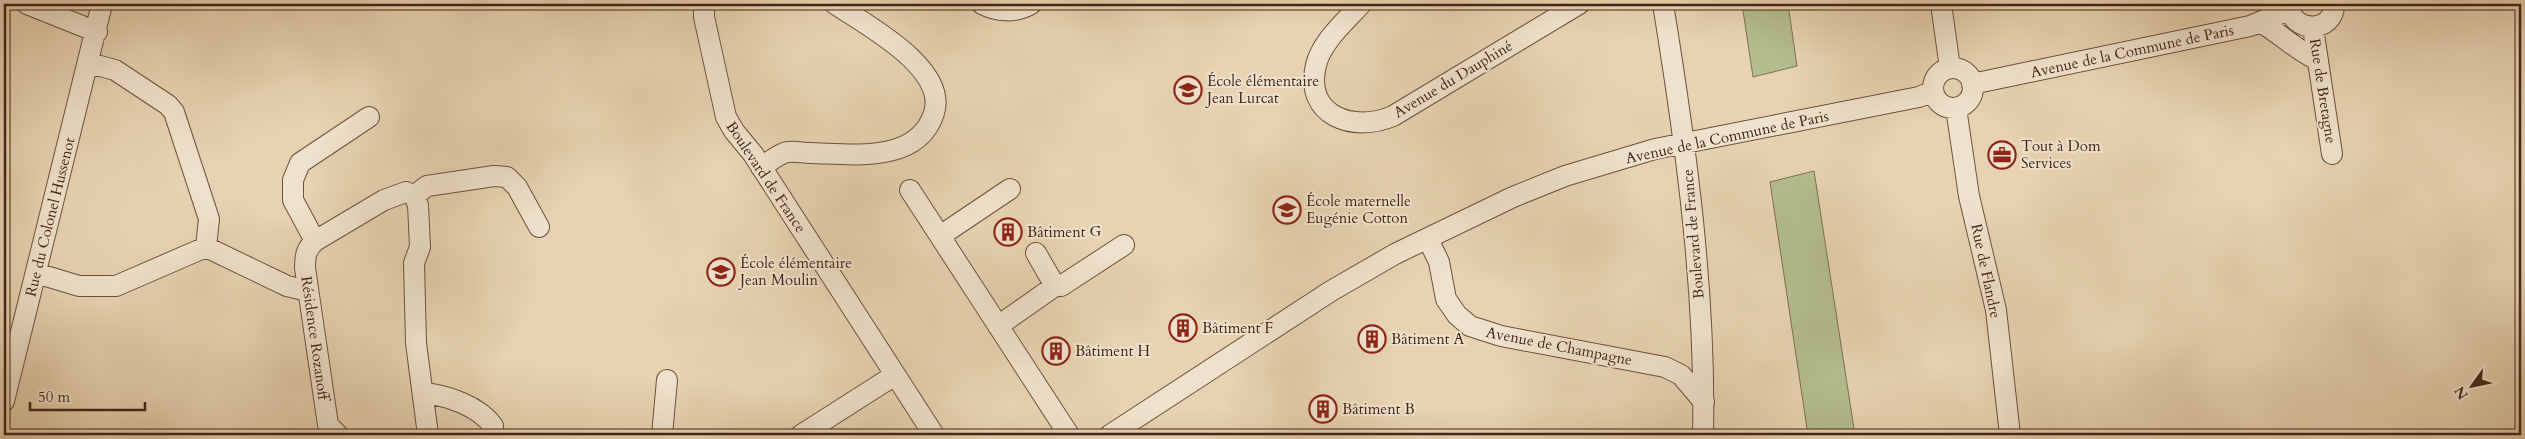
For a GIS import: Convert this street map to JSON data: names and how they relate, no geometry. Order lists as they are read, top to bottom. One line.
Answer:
{"streets":{"street":["Avenue de la Commune de Paris","Avenue du Dauphiné","Rue de Bretagne","Boulevard de France","Rue du Colonel Hussenot","Rue de Flandre","Résidence Rozanoff","Avenue de Champagne"]},"crossings":[["Avenue de la Commune de Paris","Boulevard de France"],["Avenue de la Commune de Paris","Rue de Flandre"],["Avenue de la Commune de Paris","Avenue de Champagne"],["Boulevard de France","Avenue de Champagne"]],"places":{"school or university":["École élémentaire Jean Lurcat","École maternelle Eugénie Cotton","École élémentaire Jean Moulin"],"office":["Tout à Dom Services"],"building":["Bâtiment G","Bâtiment F","Bâtiment A","Bâtiment H","Bâtiment B"]},"scale_bar":"50 m","north":"bottom left"}
